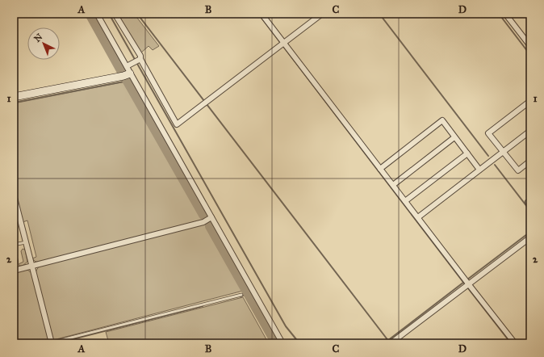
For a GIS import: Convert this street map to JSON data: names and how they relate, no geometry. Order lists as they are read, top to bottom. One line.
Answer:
{"north":"top left","grid":{"columns":["A","B","C","D"],"rows":["1","2"]}}
